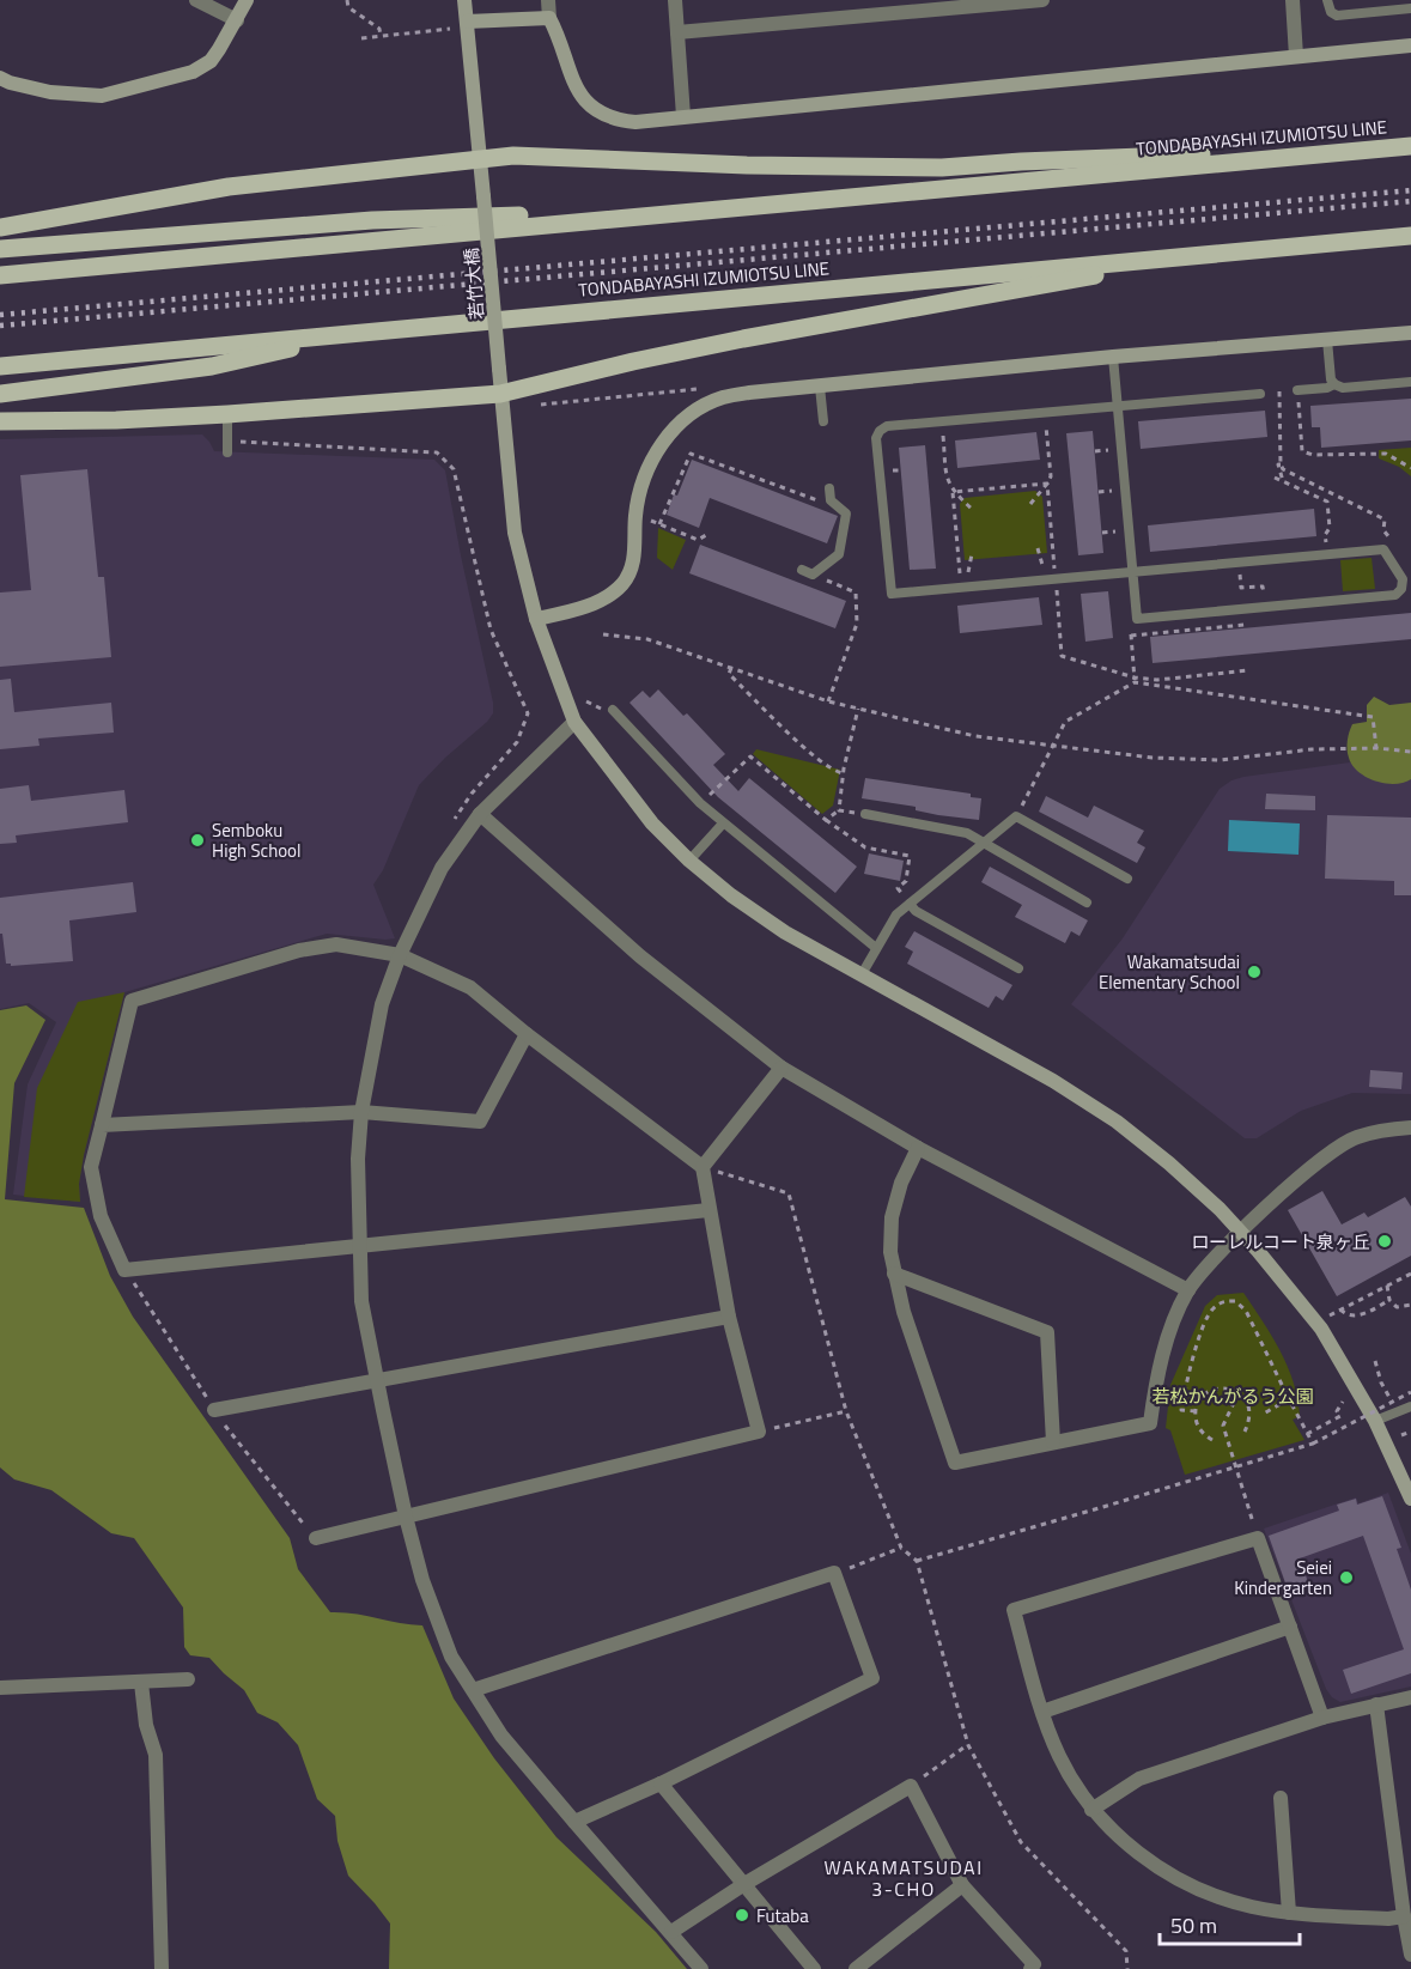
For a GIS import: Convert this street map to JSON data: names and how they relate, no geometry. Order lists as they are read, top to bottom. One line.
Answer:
{"streets":{"main road":["TONDABAYASHI IZUMIOTSU LINE"],"street":["若竹大橋"]},"districts":["WAKAMATSUDAI 3-CHO"],"parks":["若松かんがるう公園"],"places":["Semboku High School","Wakamatsudai Elementary School","ローレルコート泉ヶ丘","Seiei Kindergarten","Futaba"],"scale_bar":"50 m"}
